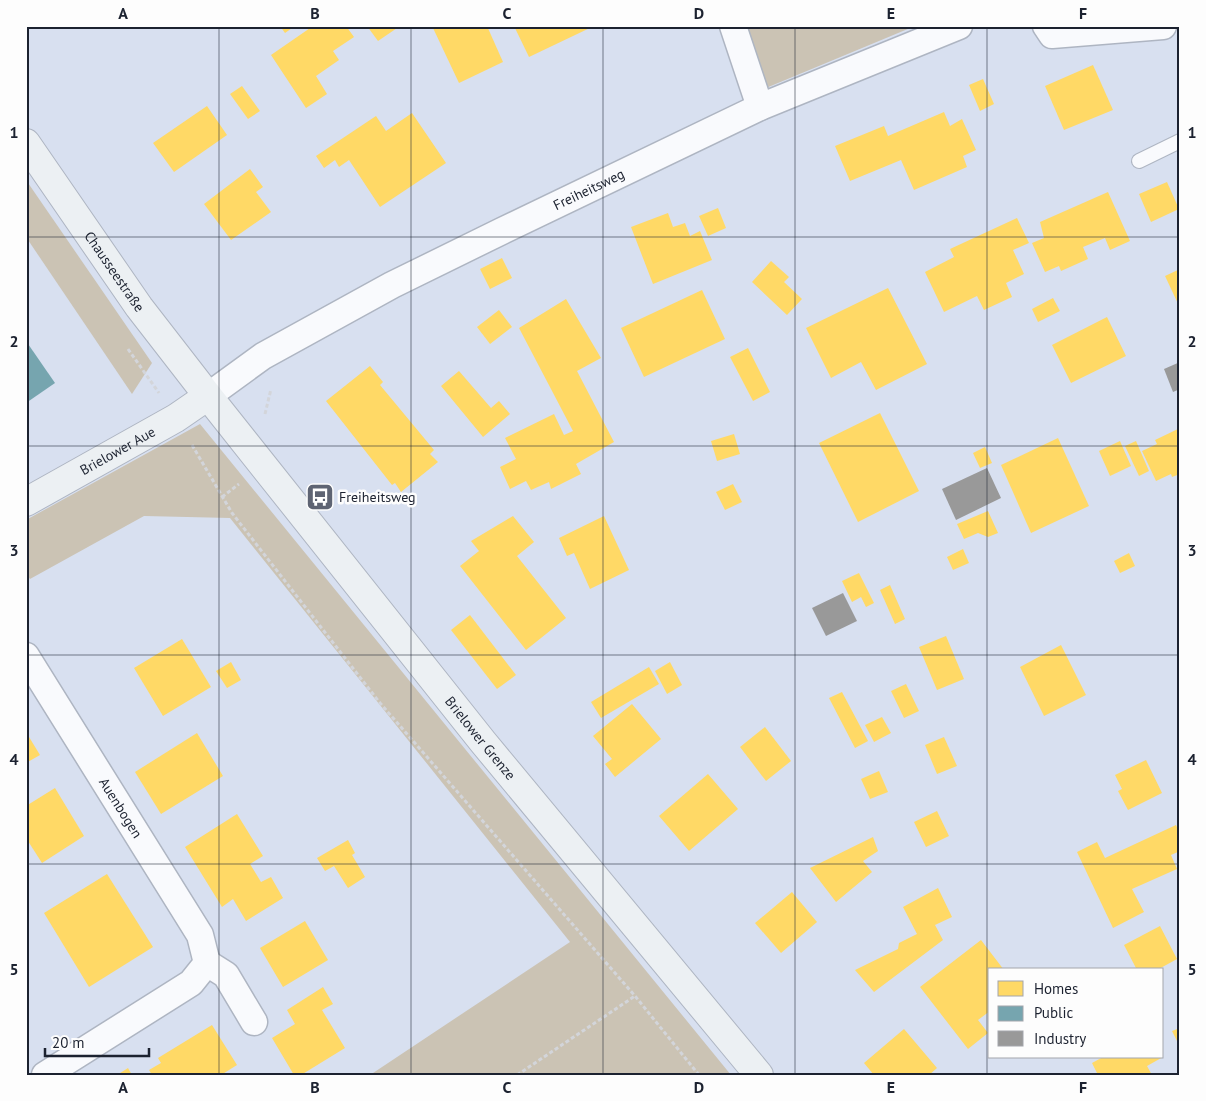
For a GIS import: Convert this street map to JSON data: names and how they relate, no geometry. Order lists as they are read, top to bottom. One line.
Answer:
{"streets":{"main road":["Chausseestraße","Brielower Aue","Brielower Grenze"],"street":["Freiheitsweg","Auenbogen"]},"crossings":[["Freiheitsweg","Chausseestraße"],["Freiheitsweg","Brielower Aue"],["Freiheitsweg","Brielower Grenze"],["Chausseestraße","Brielower Aue"],["Chausseestraße","Brielower Grenze"],["Brielower Aue","Brielower Grenze"]],"places":{"bus stop":["Freiheitsweg"]},"legend":["Homes","Public","Industry"],"scale_bar":"20 m","grid":{"columns":["A","B","C","D","E","F"],"rows":["1","2","3","4","5"]}}
